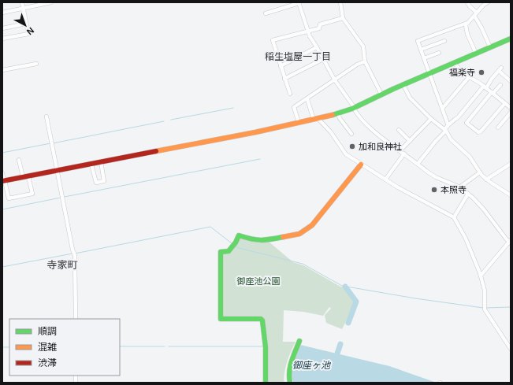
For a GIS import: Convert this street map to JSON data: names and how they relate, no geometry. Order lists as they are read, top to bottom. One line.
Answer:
{"districts":["稲生塩屋一丁目","寺家町"],"water":["御座ヶ池"],"parks":["御座池公園"],"places":["福楽寺","加和良神社","本照寺"],"legend":["順調","混雑","渋滞"],"north":"bottom right"}
